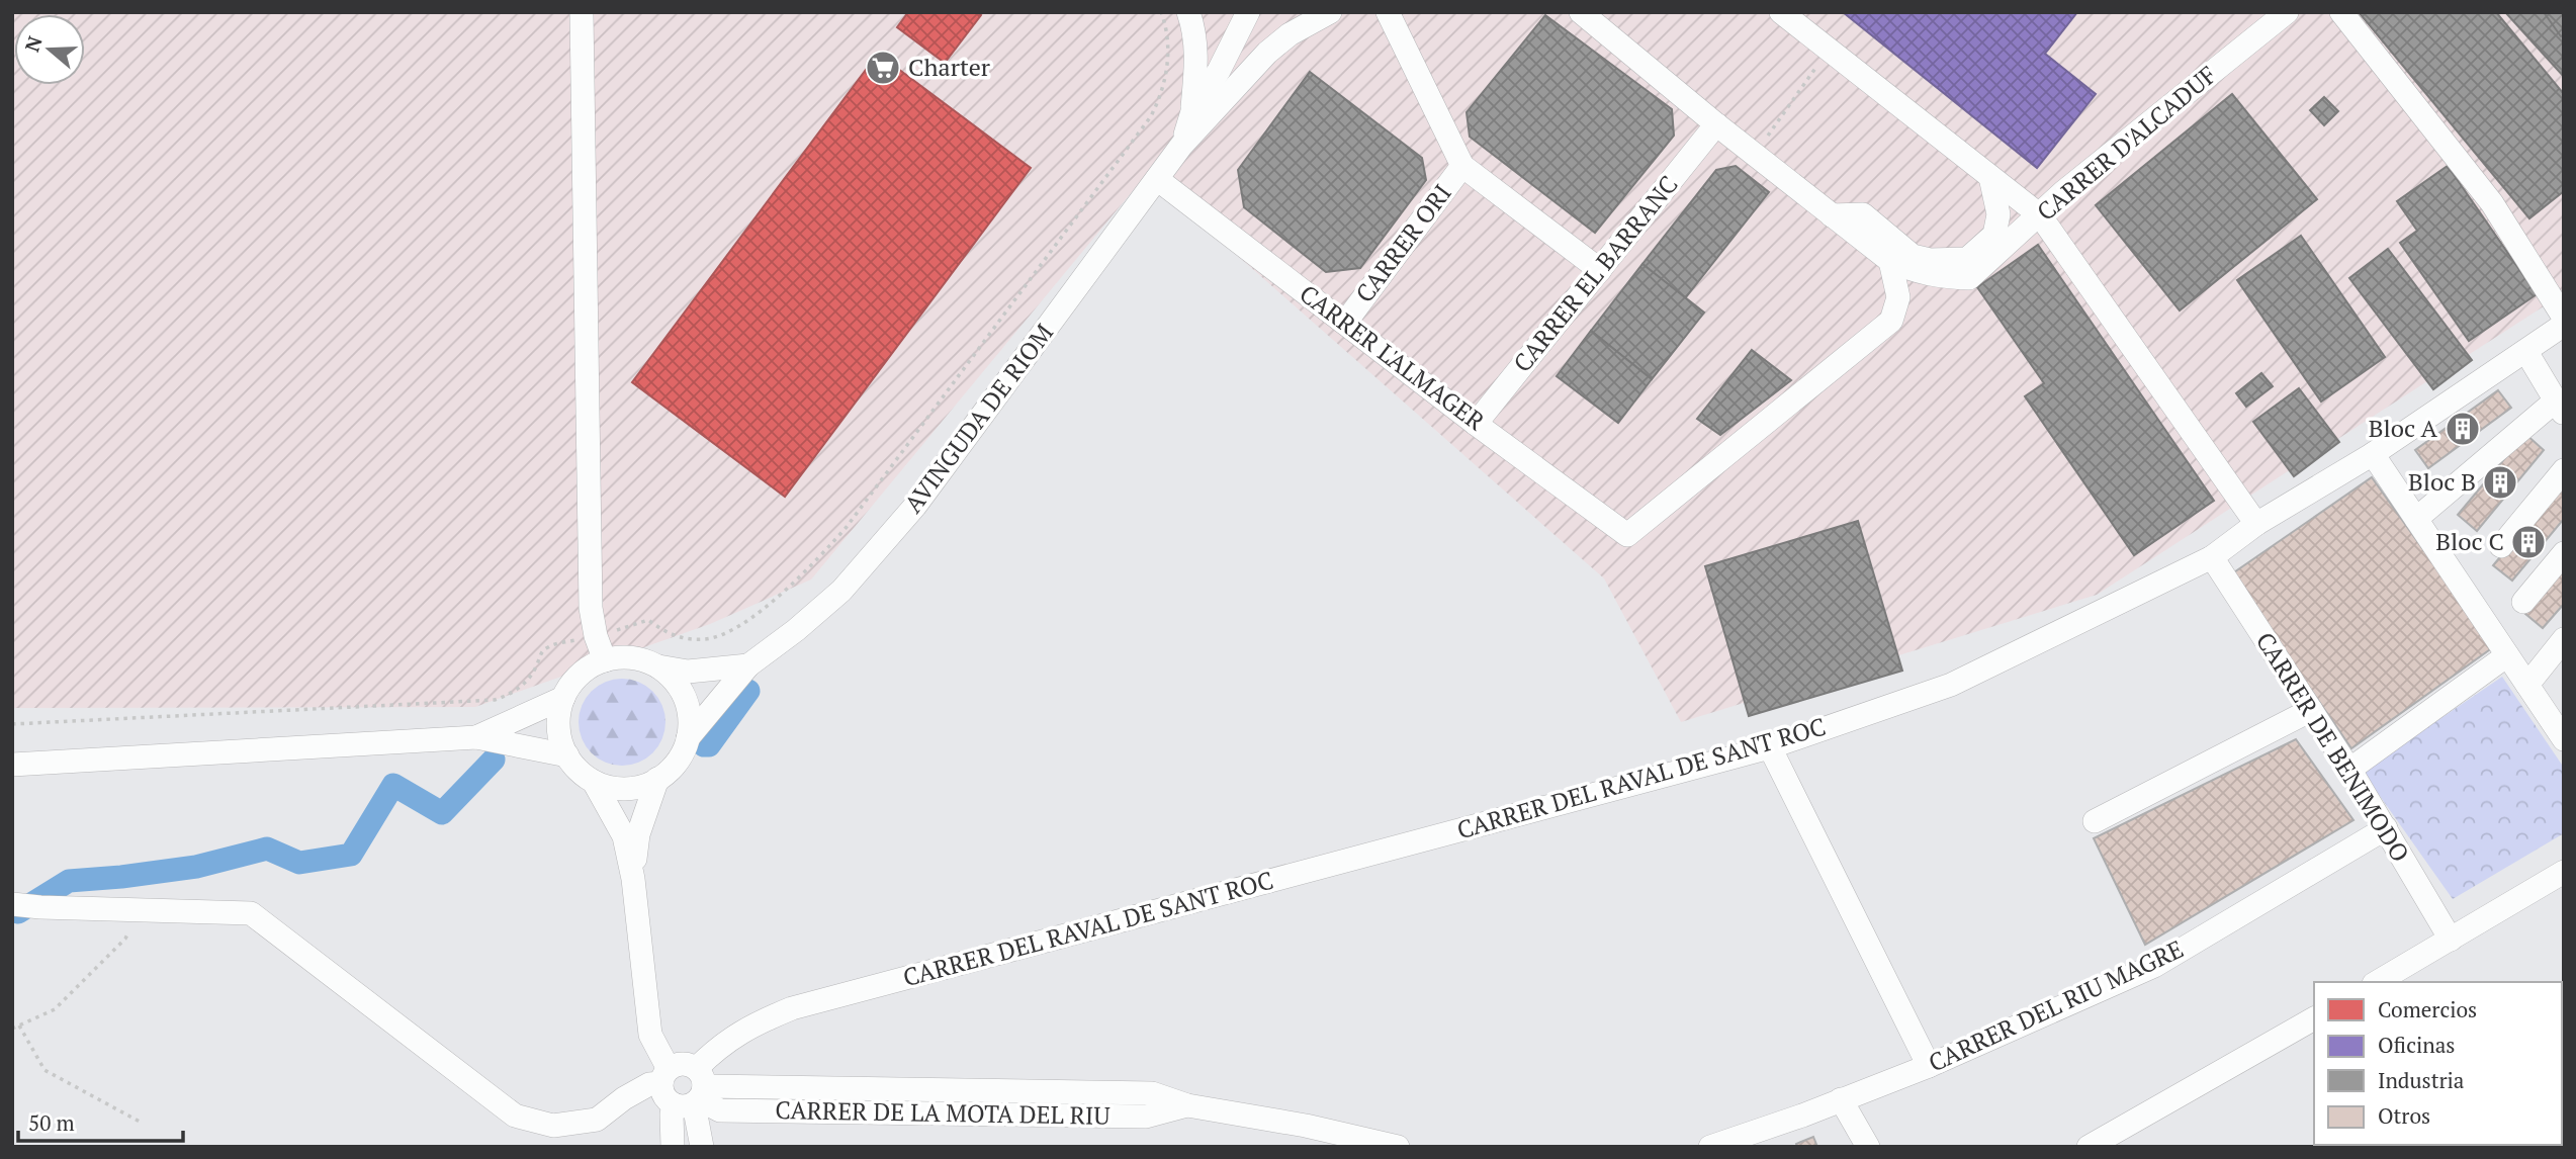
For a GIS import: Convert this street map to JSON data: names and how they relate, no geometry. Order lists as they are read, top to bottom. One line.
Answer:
{"streets":{"street":["CARRER D'ALCADUF","CARRER ORI","CARRER EL BARRANC","CARRER L'ALMAGER","AVINGUDA DE RIOM","CARRER DE BENIMODO","CARRER DEL RAVAL DE SANT ROC","CARRER DEL RIU MAGRE","CARRER DE LA MOTA DEL RIU"]},"crossings":[["CARRER D'ALCADUF","CARRER L'ALMAGER"],["CARRER ORI","CARRER L'ALMAGER"],["CARRER EL BARRANC","CARRER L'ALMAGER"],["CARRER L'ALMAGER","AVINGUDA DE RIOM"],["CARRER DE BENIMODO","CARRER DEL RAVAL DE SANT ROC"],["CARRER DE BENIMODO","CARRER DEL RIU MAGRE"],["CARRER DEL RAVAL DE SANT ROC","CARRER DE LA MOTA DEL RIU"]],"places":{"supermarket":["Charter"],"building":["Bloc A","Bloc B","Bloc C"]},"legend":["Comercios","Oficinas","Industria","Otros"],"scale_bar":"50 m","north":"left"}
